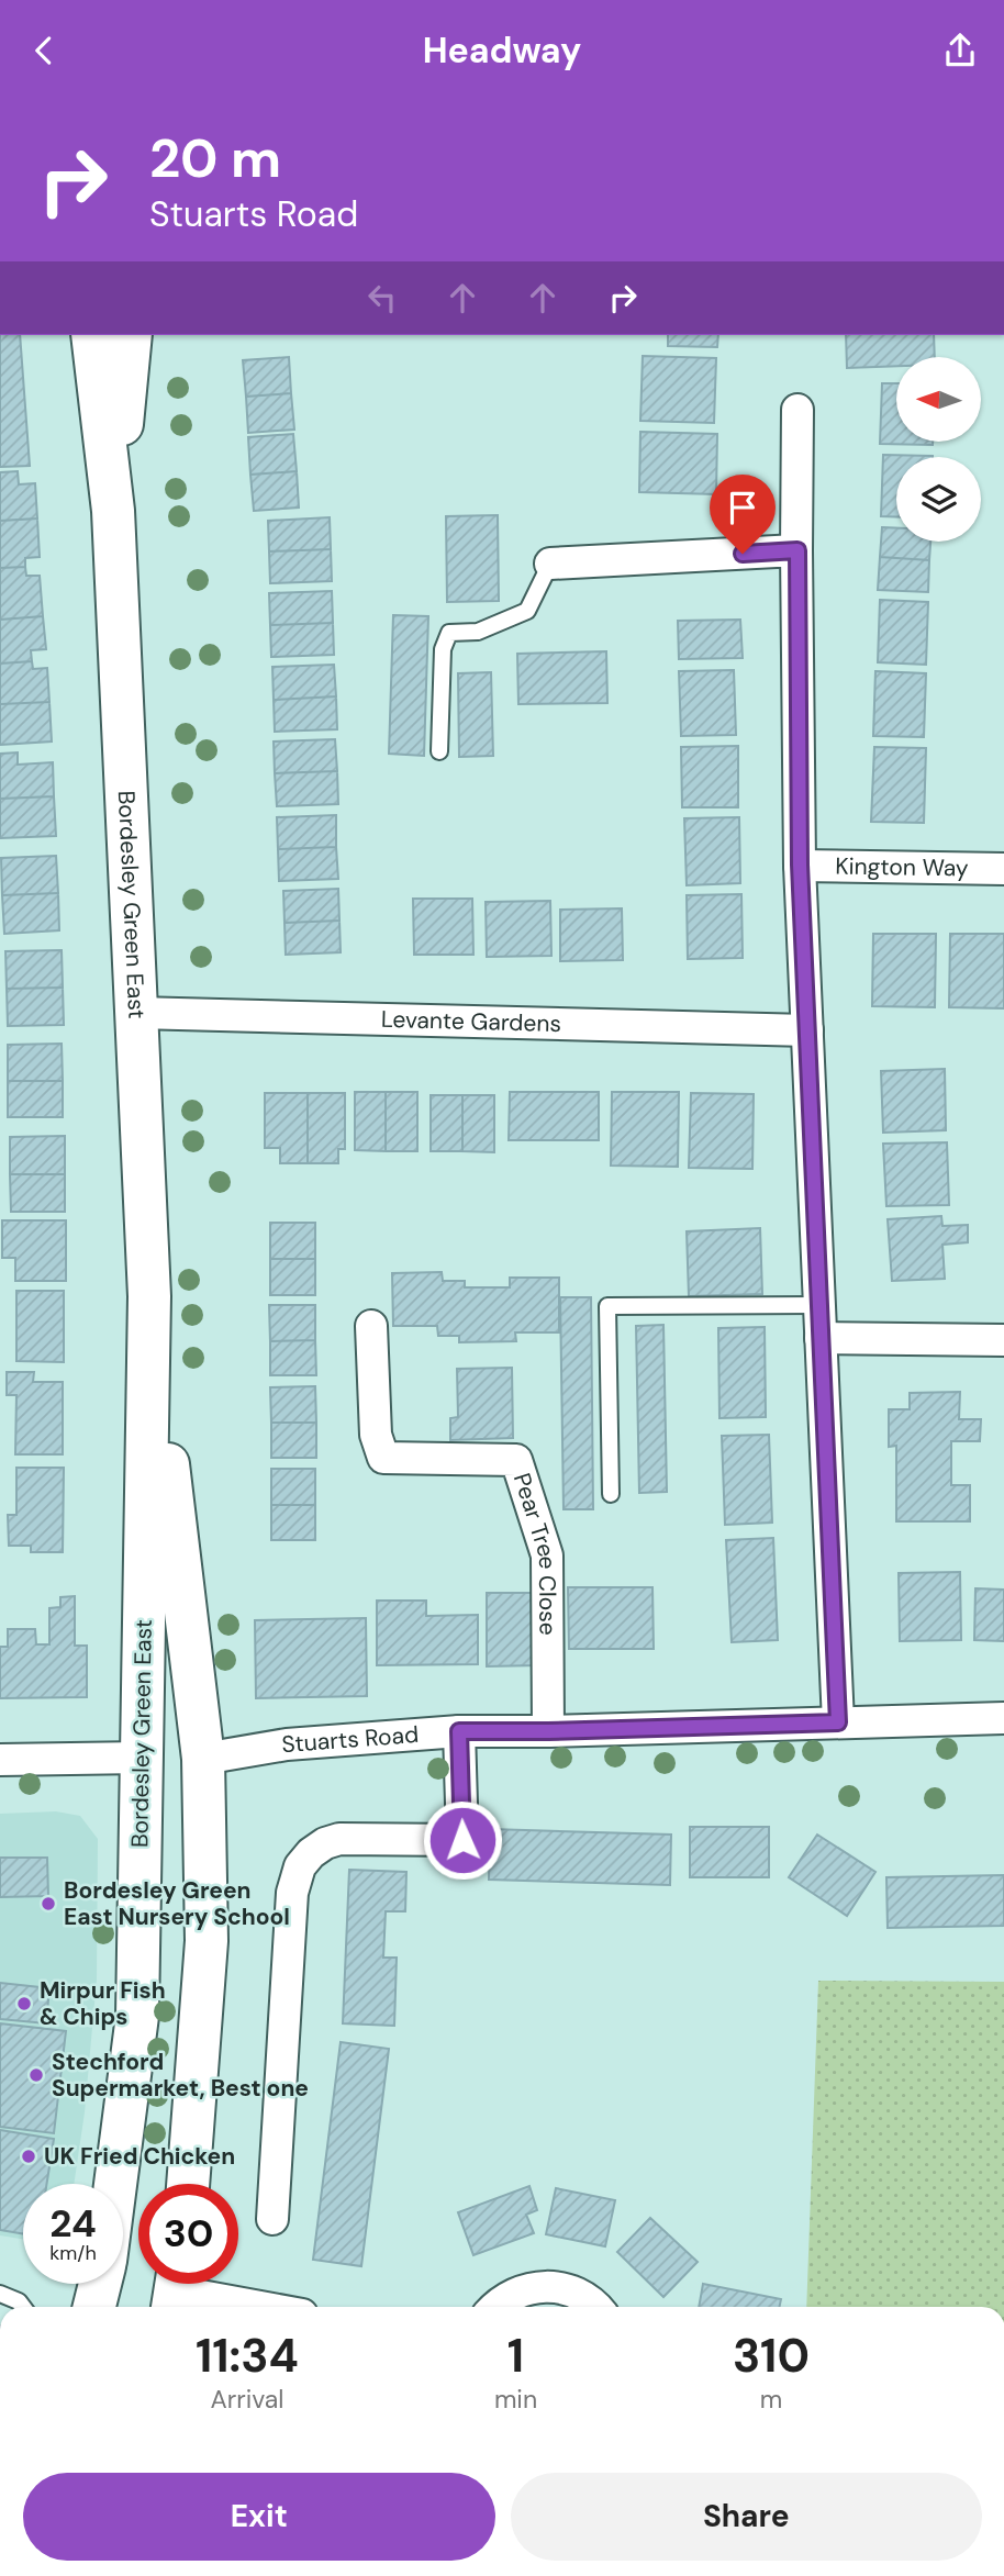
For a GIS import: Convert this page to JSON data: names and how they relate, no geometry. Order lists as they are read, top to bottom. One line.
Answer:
{"streets":{"main road":["Bordesley Green East"],"street":["Kington Way","Levante Gardens","Pear Tree Close","Stuarts Road"]},"crossings":[["Bordesley Green East","Levante Gardens"],["Bordesley Green East","Stuarts Road"],["Pear Tree Close","Stuarts Road"]],"places":["Bordesley Green East Nursery School","Mirpur Fish & Chips","Stechford Supermarket, Best one","UK Fried Chicken"],"north":"left","page":{"header":"Headway","turn":["20 m","Stuarts Road"],"speed":"24 km/h","limit":"30","eta":["11:34","Arrival","1","min","310","m"],"buttons":["Exit","Share"]}}
